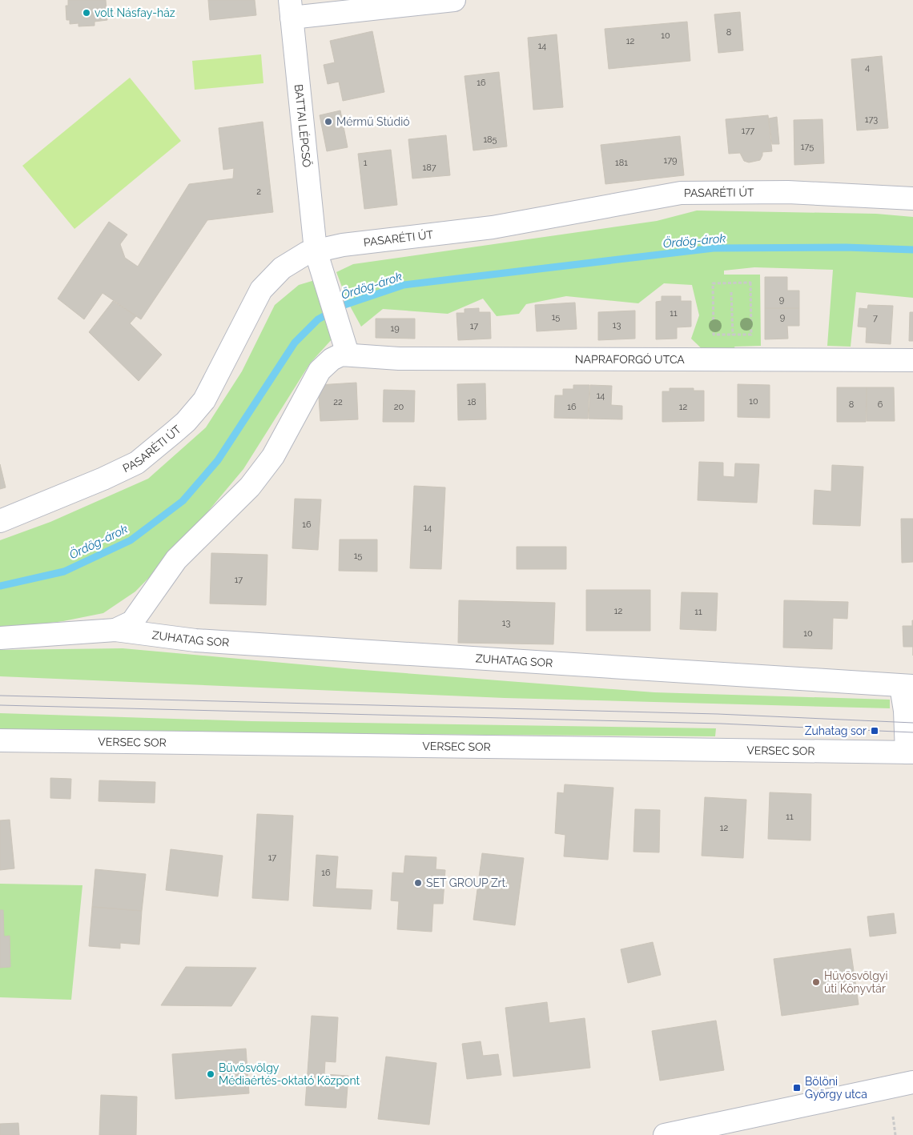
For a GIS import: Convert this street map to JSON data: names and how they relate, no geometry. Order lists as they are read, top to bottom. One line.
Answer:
{"streets":{"street":["BATTAI LÉPCSŐ","PASARÉTI ÚT","NAPRAFORGÓ UTCA","ZUHATAG SOR","VERSEC SOR"]},"crossings":[["BATTAI LÉPCSŐ","PASARÉTI ÚT"],["BATTAI LÉPCSŐ","NAPRAFORGÓ UTCA"],["BATTAI LÉPCSŐ","ZUHATAG SOR"],["NAPRAFORGÓ UTCA","ZUHATAG SOR"]],"water":["Ördög-árok"],"places":{"other":["volt Násfay-ház","Mérmű Stúdió","SET GROUP Zrt.","Hűvösvölgyi úti Könyvtár","Bűvösvölgy Médiaértés-oktató Központ"],"transit":["Zuhatag sor","Bölöni György utca"]},"house_numbers":["8","10","12","14","4","16","173","177","185","175","179","1","181","187","2","9","11","15","9","7","13","17","19","14","10","22","18","8","6","20","16","12","16","14","15","17","12","11","13","10","11","12","17","16"]}
